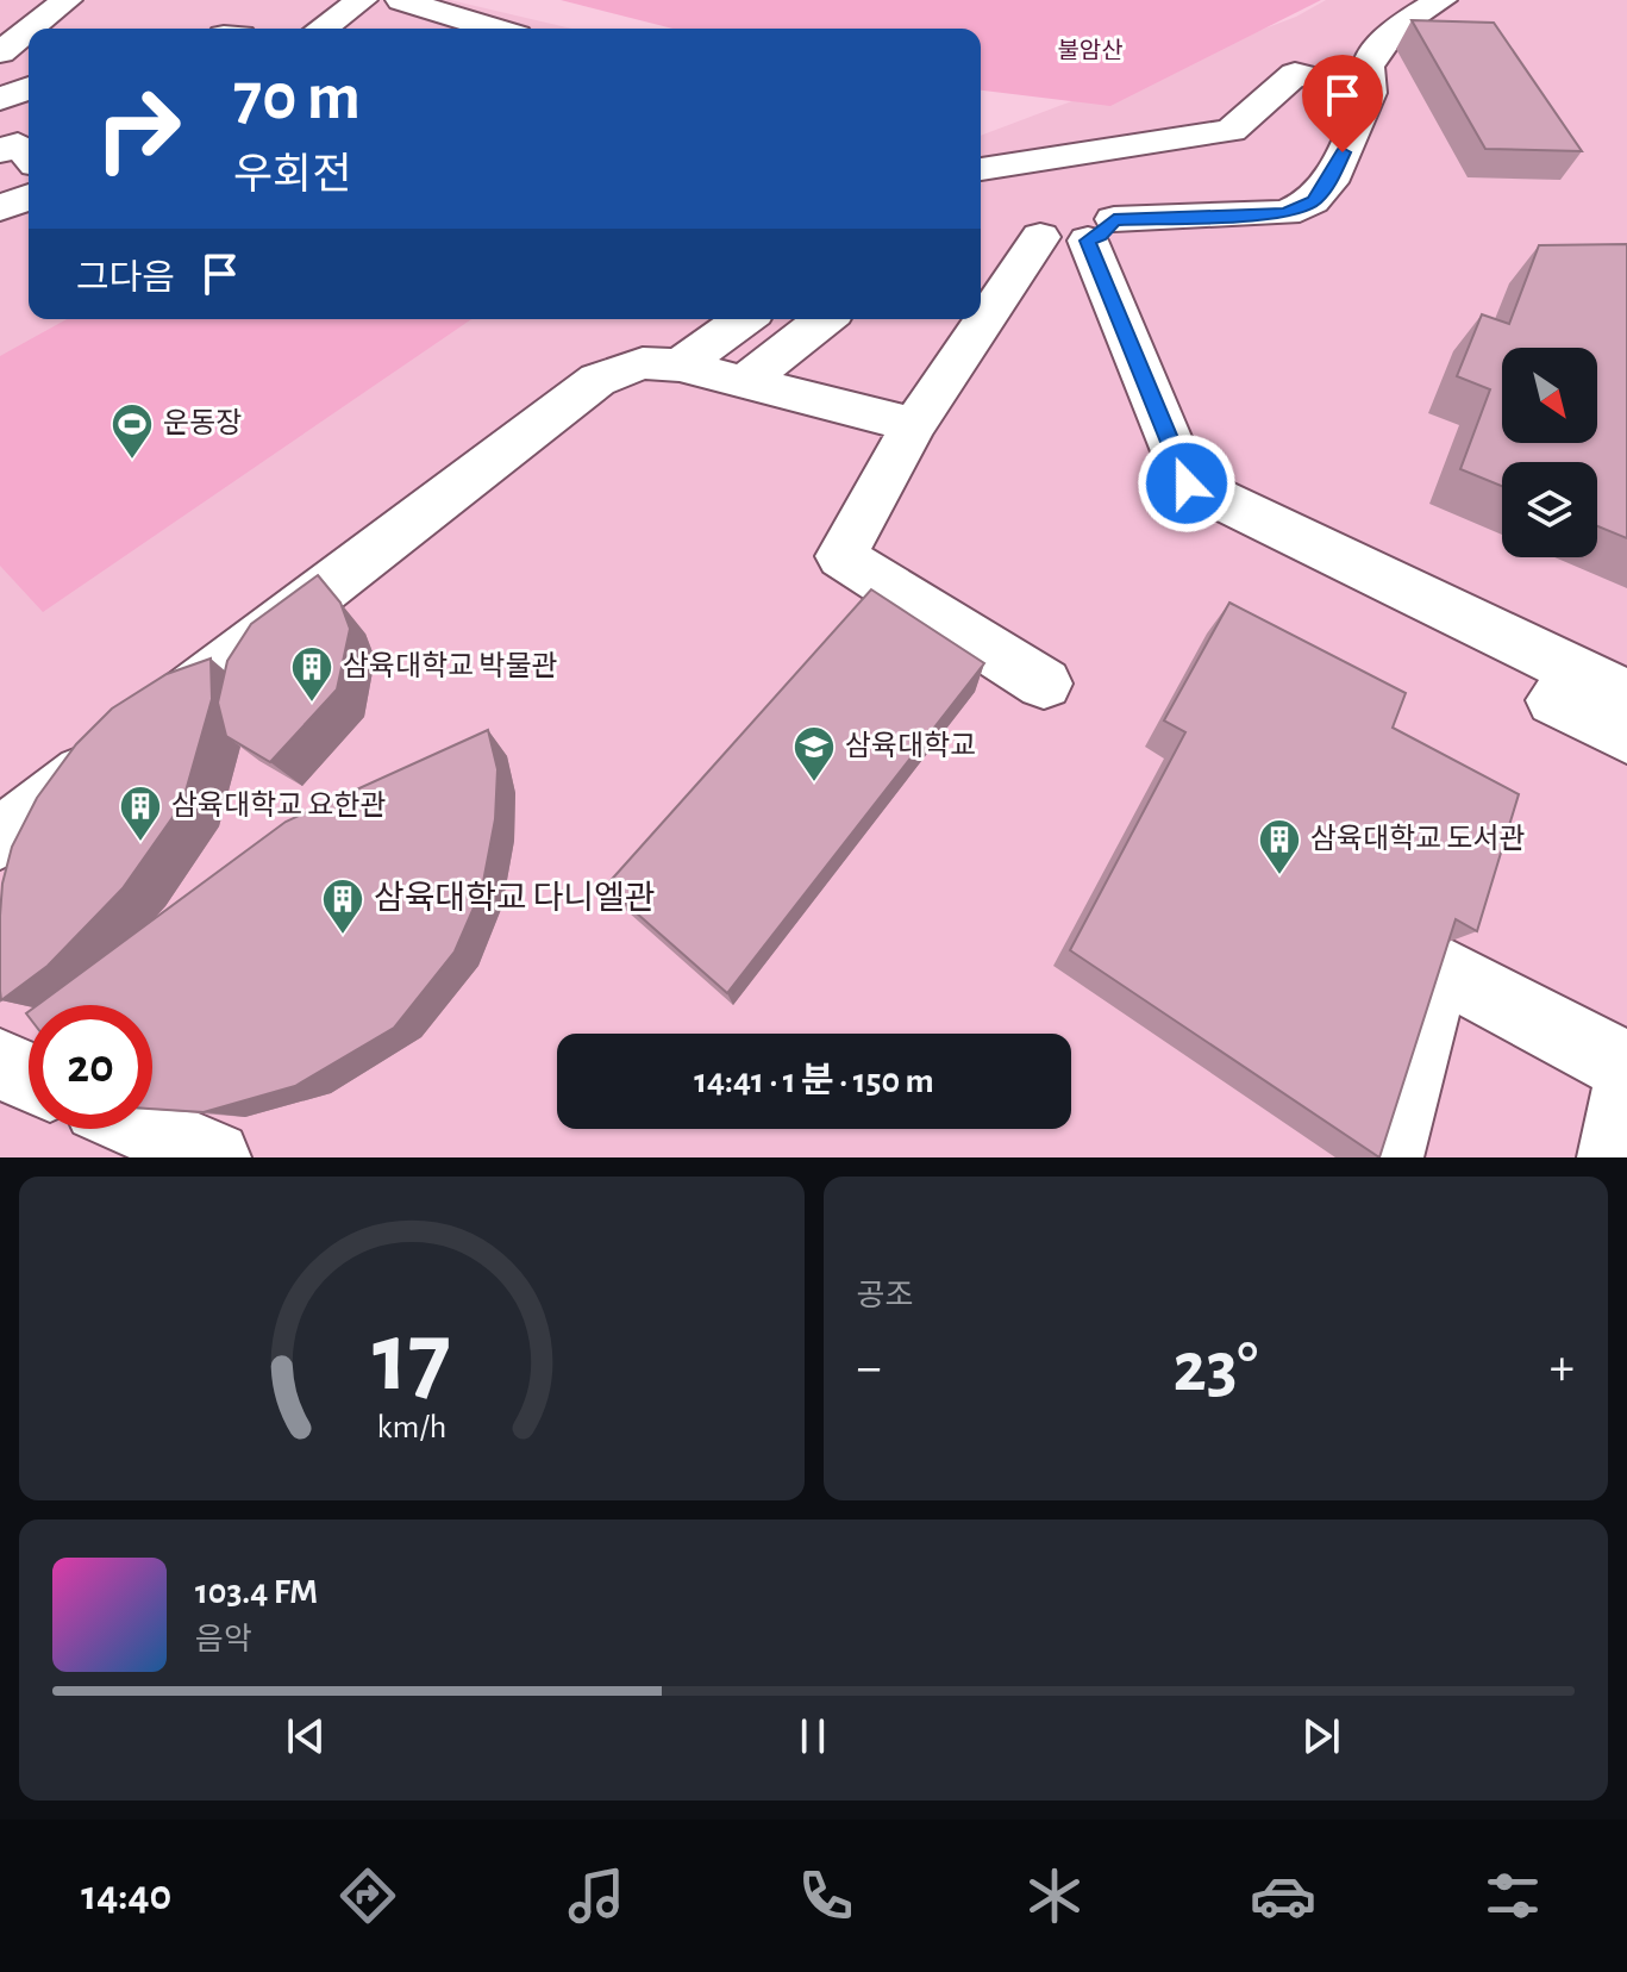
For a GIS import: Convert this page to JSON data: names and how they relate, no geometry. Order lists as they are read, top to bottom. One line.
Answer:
{"parks":["불암산"],"places":{"sports":["운동장"],"building":["삼육대학교 박물관","삼육대학교 요한관","삼육대학교 도서관","삼육대학교 다니엘관"],"school or university":["삼육대학교"]},"north":"bottom right","page":{"turn":["70 m","우회전"],"then":"그다음","limit":"20","trip":"14:41 · 1 분 · 150 m","tile":"공조","heat":["−","23°","+"],"song":["103.4 FM","음악"],"tabs":"14:40","gauge":["17","km/h"]}}
